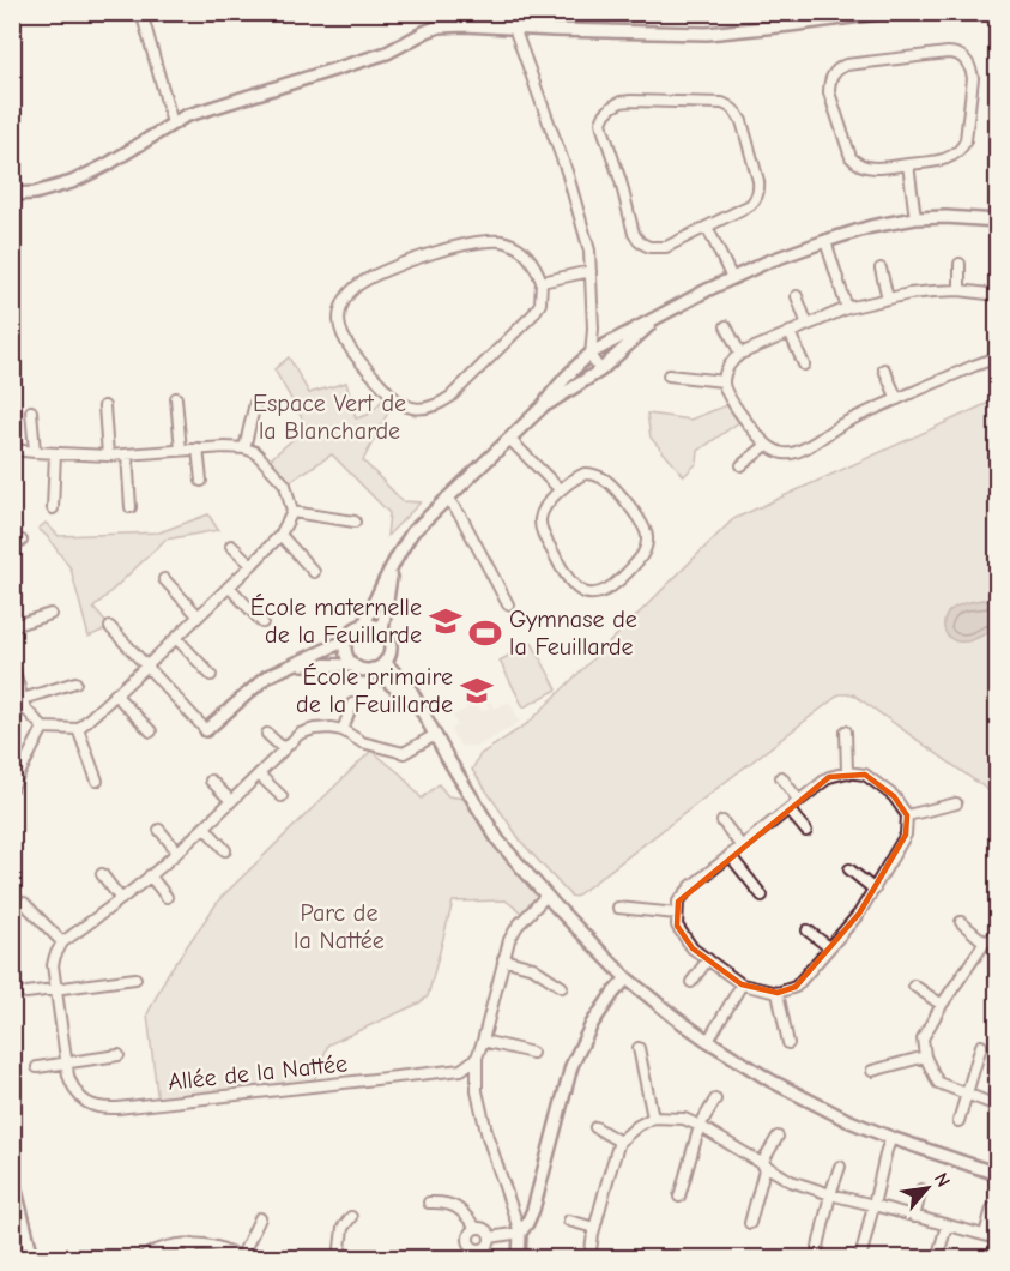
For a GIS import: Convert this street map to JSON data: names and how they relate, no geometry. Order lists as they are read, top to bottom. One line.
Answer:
{"streets":{"street":["Allée de la Nattée"]},"parks":["Espace Vert de la Blancharde","Parc de la Nattée"],"places":{"school or university":["École maternelle de la Feuillarde","École primaire de la Feuillarde"],"sports":["Gymnase de la Feuillarde"]},"north":"top right"}
